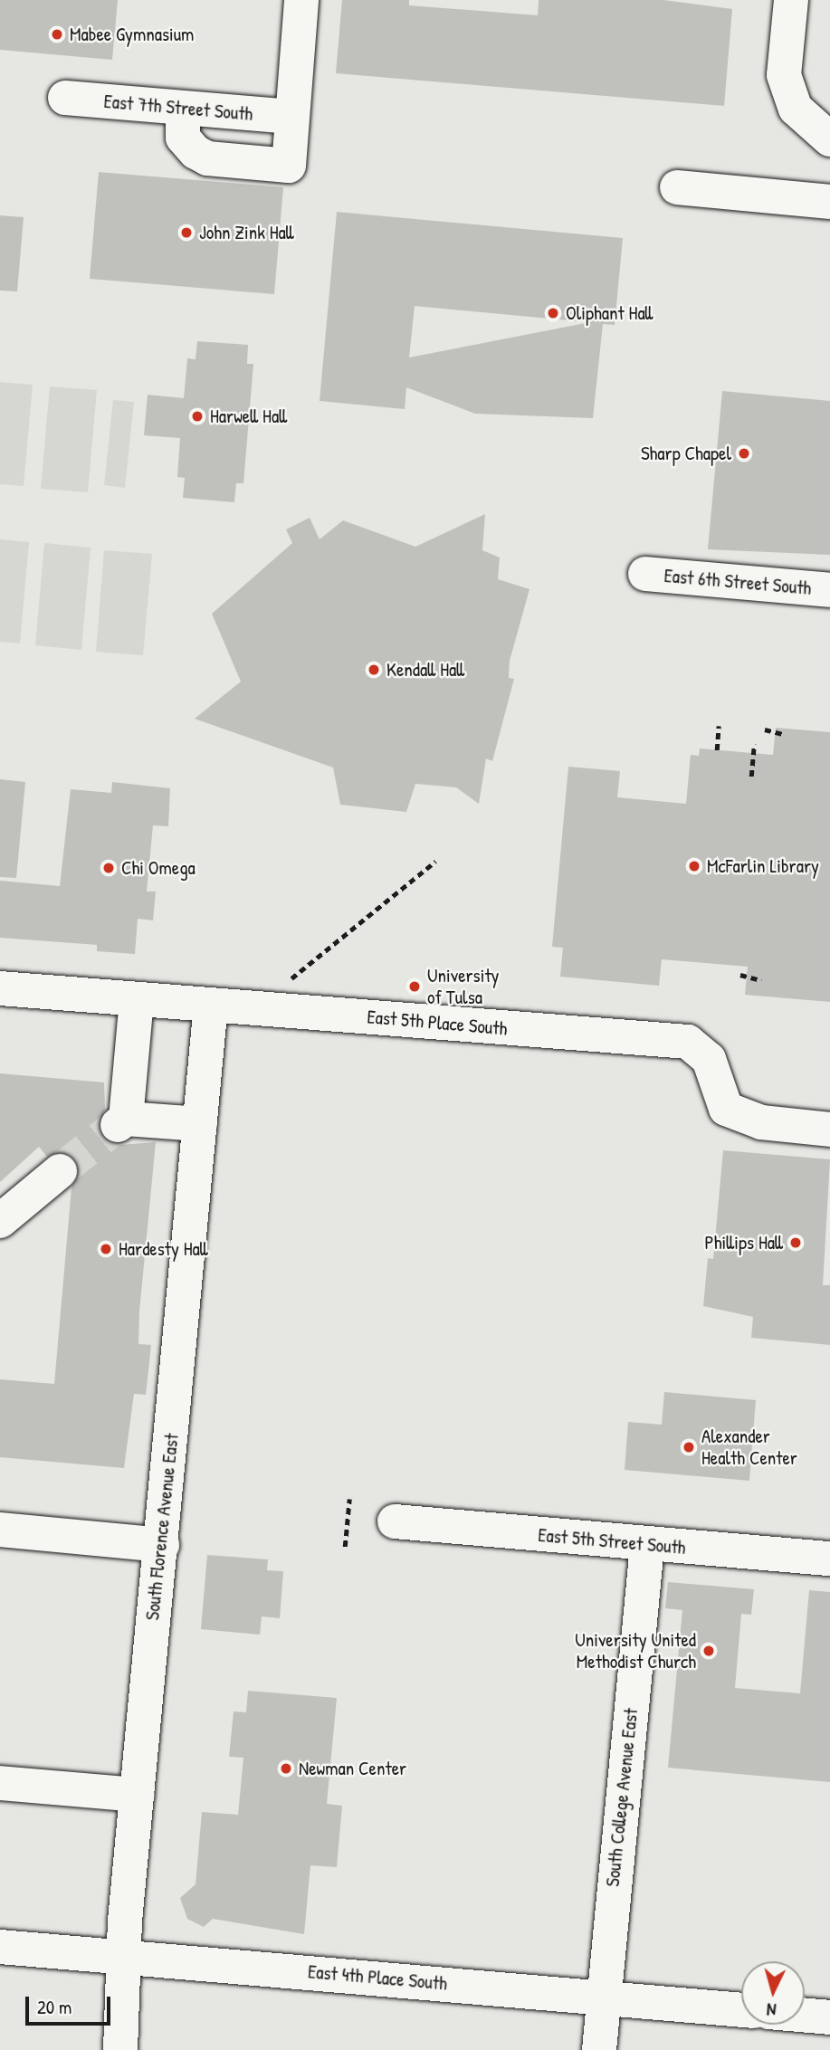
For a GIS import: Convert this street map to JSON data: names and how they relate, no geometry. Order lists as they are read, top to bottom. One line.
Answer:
{"streets":{"street":["East 7th Street South","East 6th Street South","East 5th Place South","South Florence Avenue East","East 5th Street South","South College Avenue East","East 4th Place South"]},"crossings":[["East 5th Place South","South Florence Avenue East"],["South Florence Avenue East","East 4th Place South"],["East 5th Street South","South College Avenue East"],["South College Avenue East","East 4th Place South"]],"places":["Mabee Gymnasium","John Zink Hall","Oliphant Hall","Harwell Hall","Sharp Chapel","Kendall Hall","McFarlin Library","Chi Omega","University of Tulsa","Phillips Hall","Hardesty Hall","Alexander Health Center","University United Methodist Church","Newman Center"],"scale_bar":"20 m","north":"bottom"}
